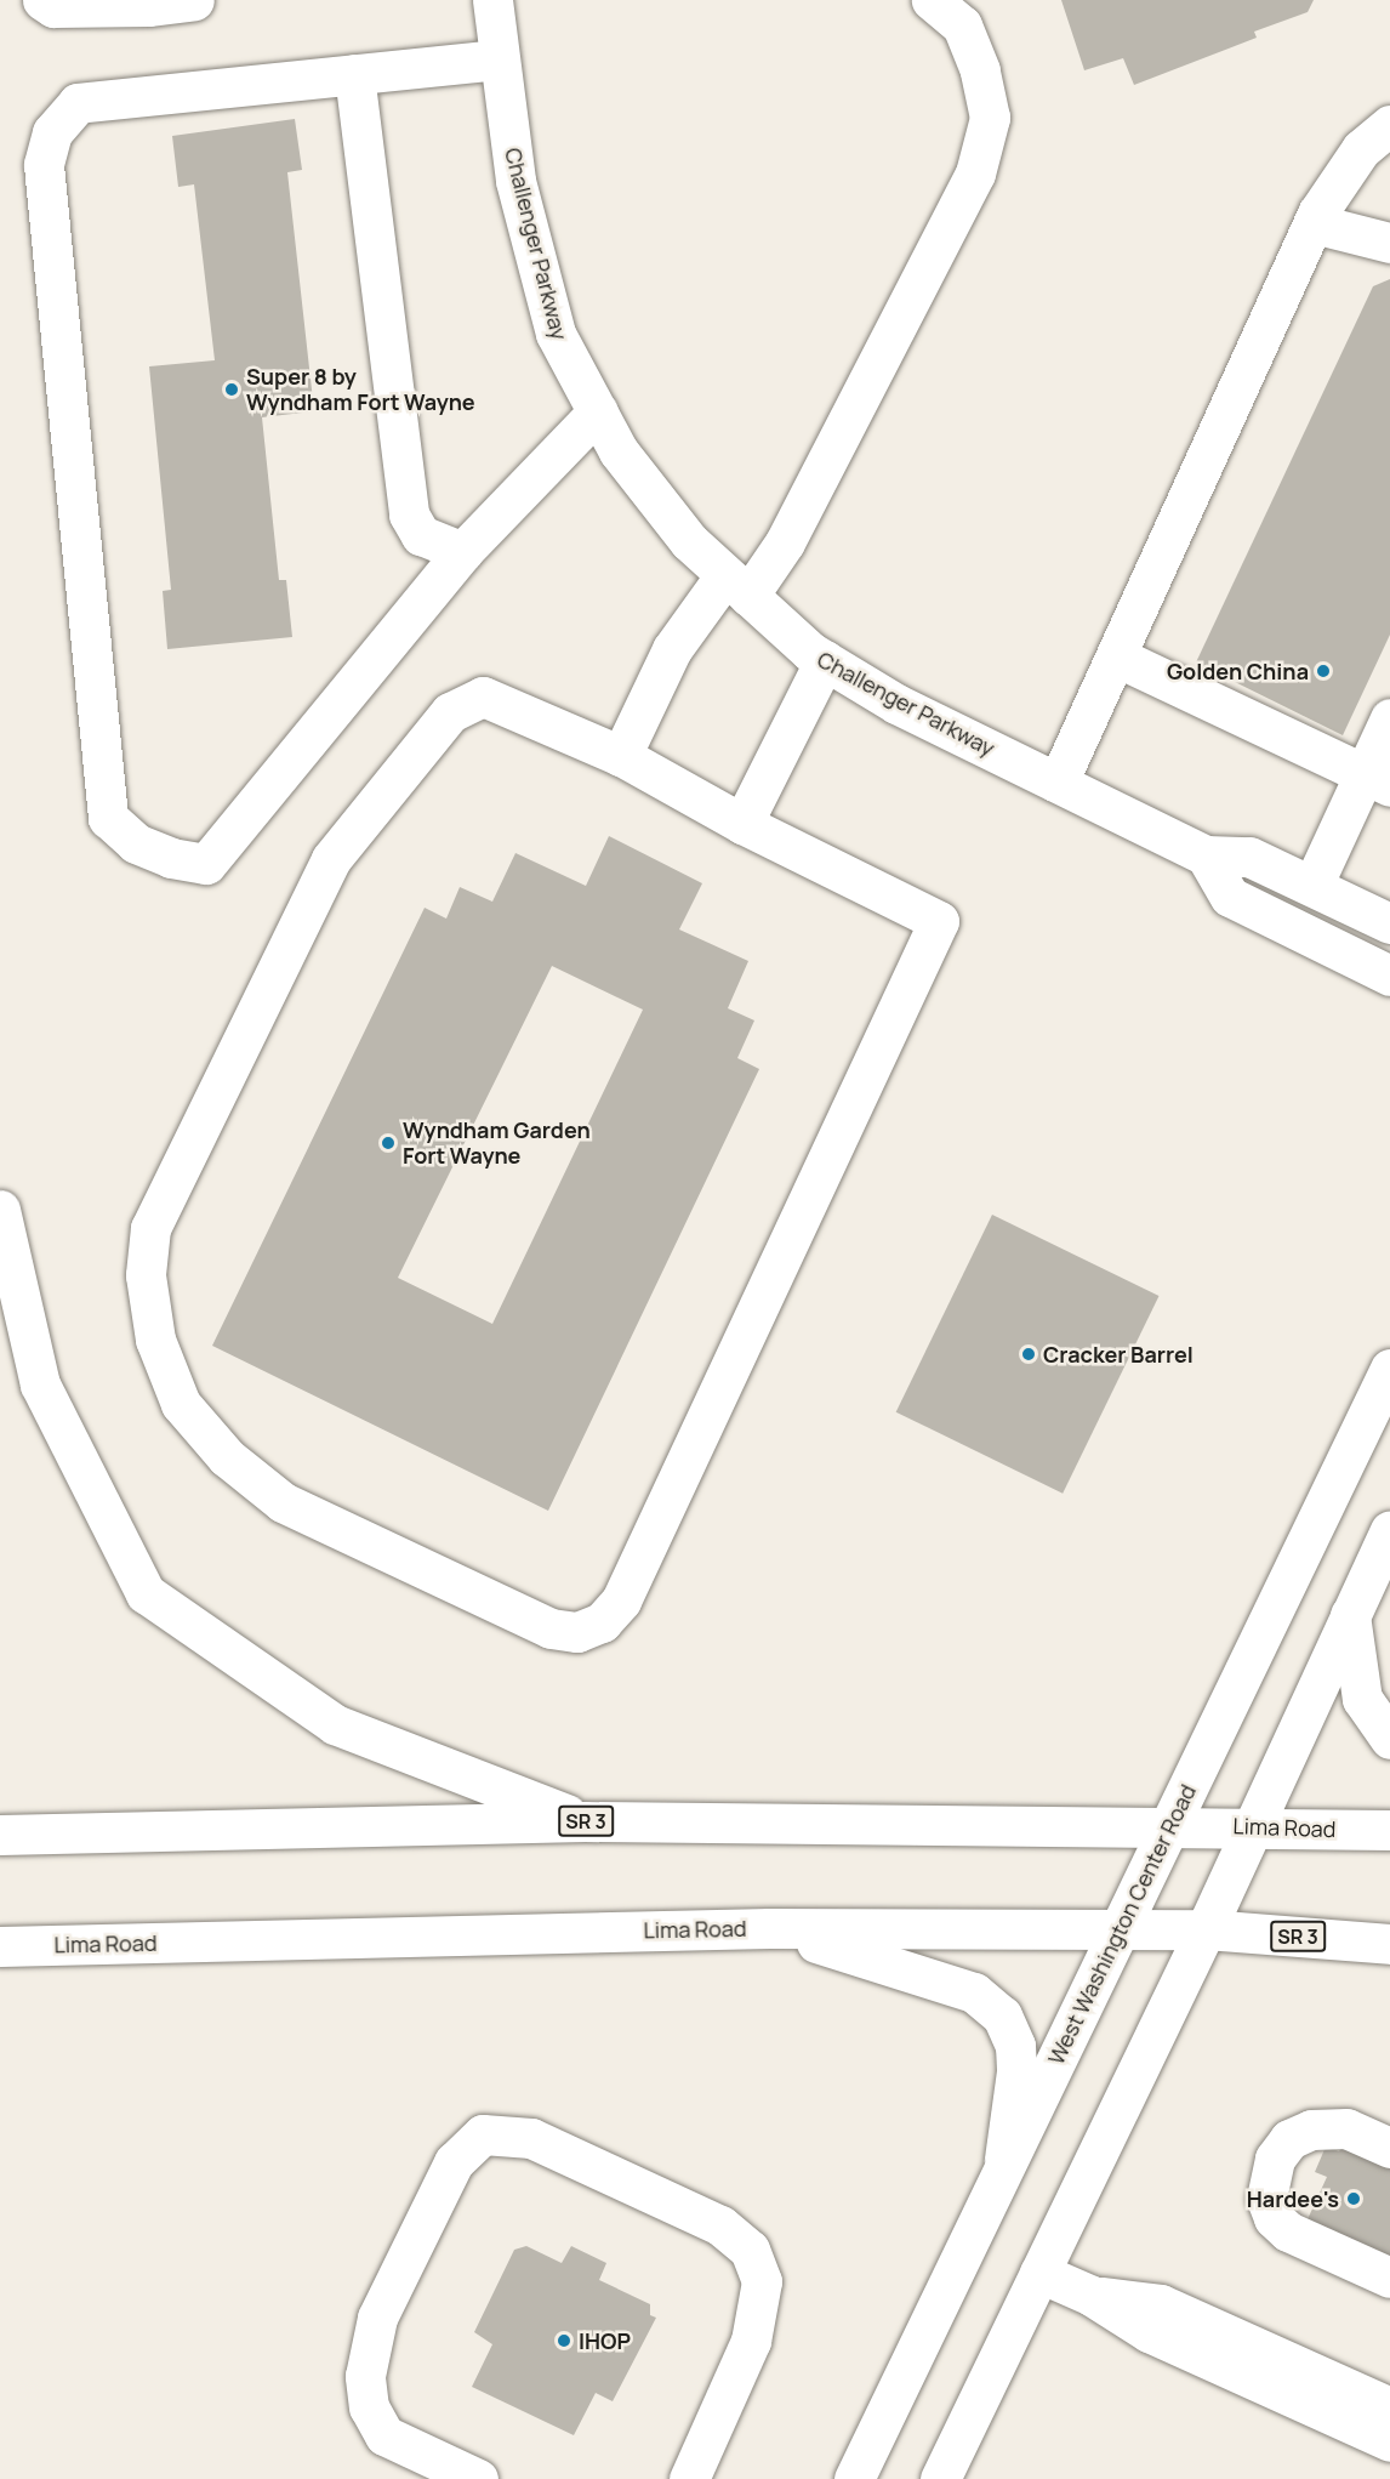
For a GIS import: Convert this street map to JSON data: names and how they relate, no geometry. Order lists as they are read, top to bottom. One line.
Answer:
{"streets":{"main road":["Challenger Parkway","SR 3","Lima Road","West Washington Center Road"]},"crossings":[["Lima Road","West Washington Center Road"]],"places":["Super 8 by Wyndham Fort Wayne","Golden China","Wyndham Garden Fort Wayne","Cracker Barrel","Hardee's","IHOP"]}
